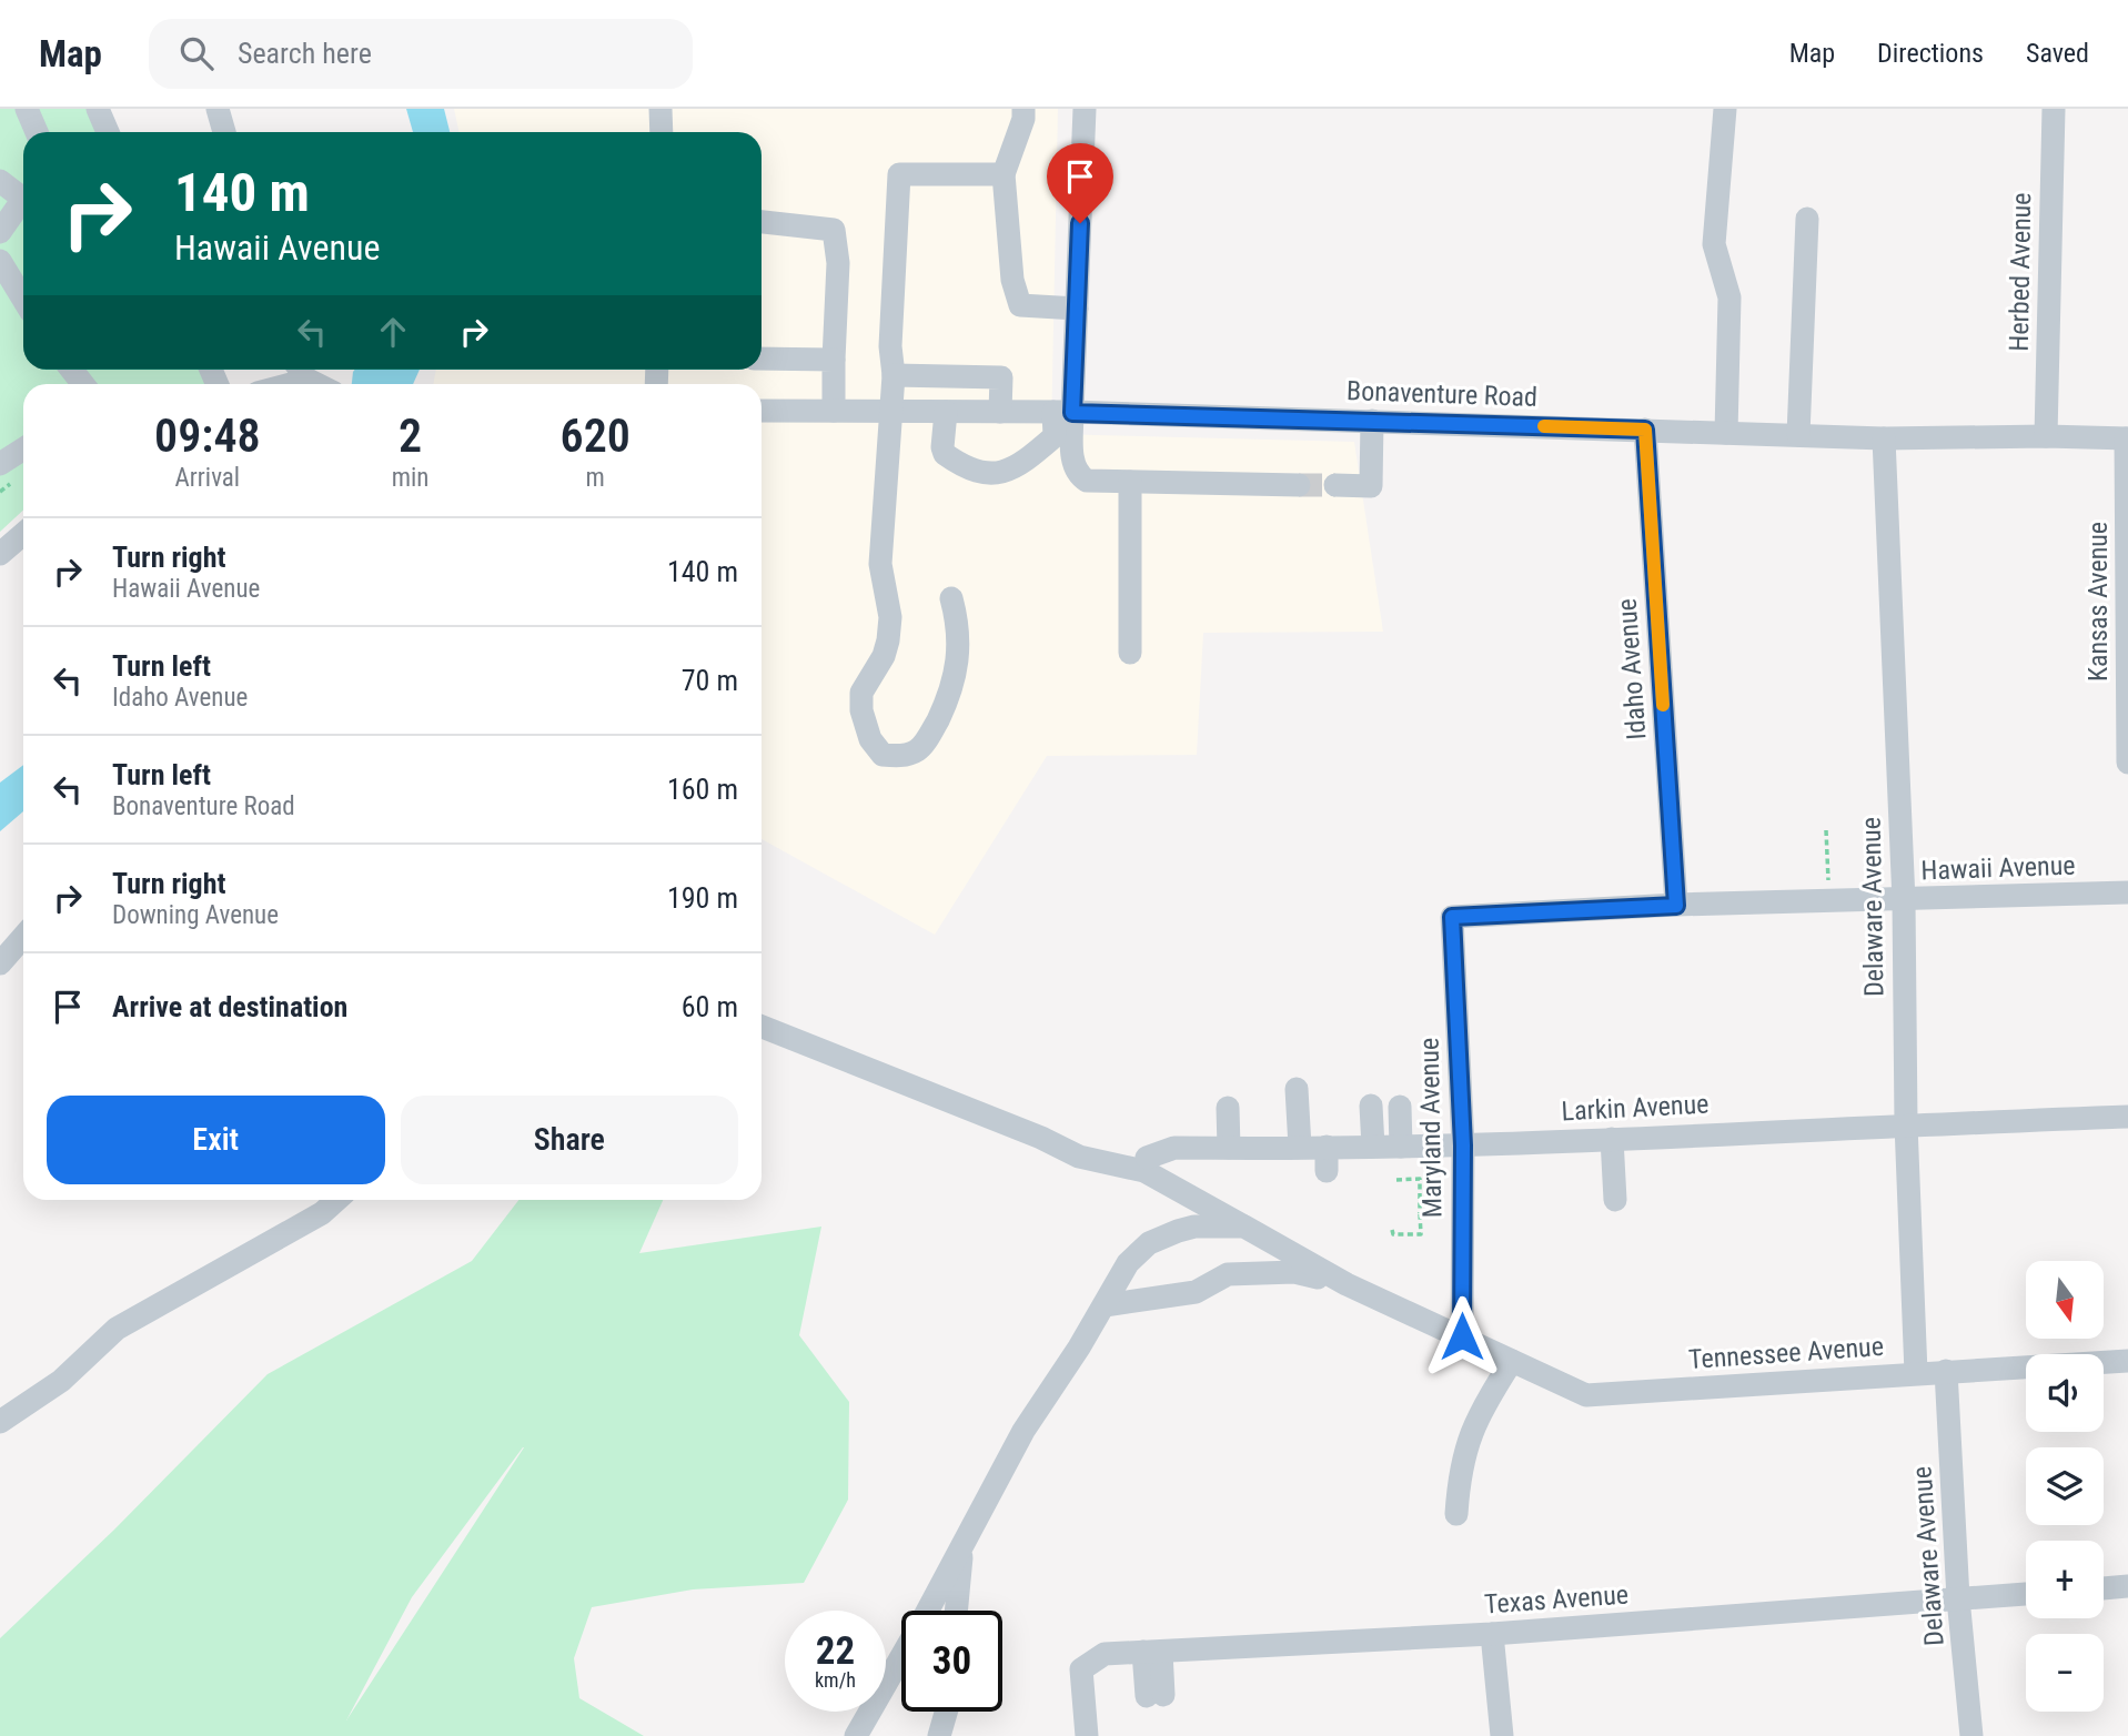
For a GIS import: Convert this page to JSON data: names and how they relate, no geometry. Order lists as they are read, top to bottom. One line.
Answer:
{"streets":{"street":["Herbed Avenue","Bonaventure Road","Kansas Avenue","Idaho Avenue","Hawaii Avenue","Delaware Avenue","Larkin Avenue","Maryland Avenue","Tennessee Avenue","Texas Avenue"]},"crossings":[["Herbed Avenue","Bonaventure Road"],["Bonaventure Road","Kansas Avenue"],["Bonaventure Road","Idaho Avenue"],["Bonaventure Road","Delaware Avenue"],["Idaho Avenue","Hawaii Avenue"],["Hawaii Avenue","Delaware Avenue"],["Hawaii Avenue","Maryland Avenue"],["Delaware Avenue","Larkin Avenue"],["Delaware Avenue","Tennessee Avenue"],["Delaware Avenue","Texas Avenue"],["Larkin Avenue","Maryland Avenue"],["Maryland Avenue","Tennessee Avenue"]],"north":"bottom","page":{"header":"Map","search":"Search here","nav":["Map","Directions","Saved"],"turn":["140 m","Hawaii Avenue"],"eta":["09:48","Arrival","2","min","620","m"],"list":[{"name":"Turn right","note":"Hawaii Avenue","value":"140 m"},{"name":"Turn left","note":"Idaho Avenue","value":"70 m"},{"name":"Turn left","note":"Bonaventure Road","value":"160 m"},{"name":"Turn right","note":"Downing Avenue","value":"190 m"},{"name":"Arrive at destination","value":"60 m"}],"buttons":["Exit","Share"],"map_buttons":["+","−"],"speed":"22 km/h","limit":"30"}}
